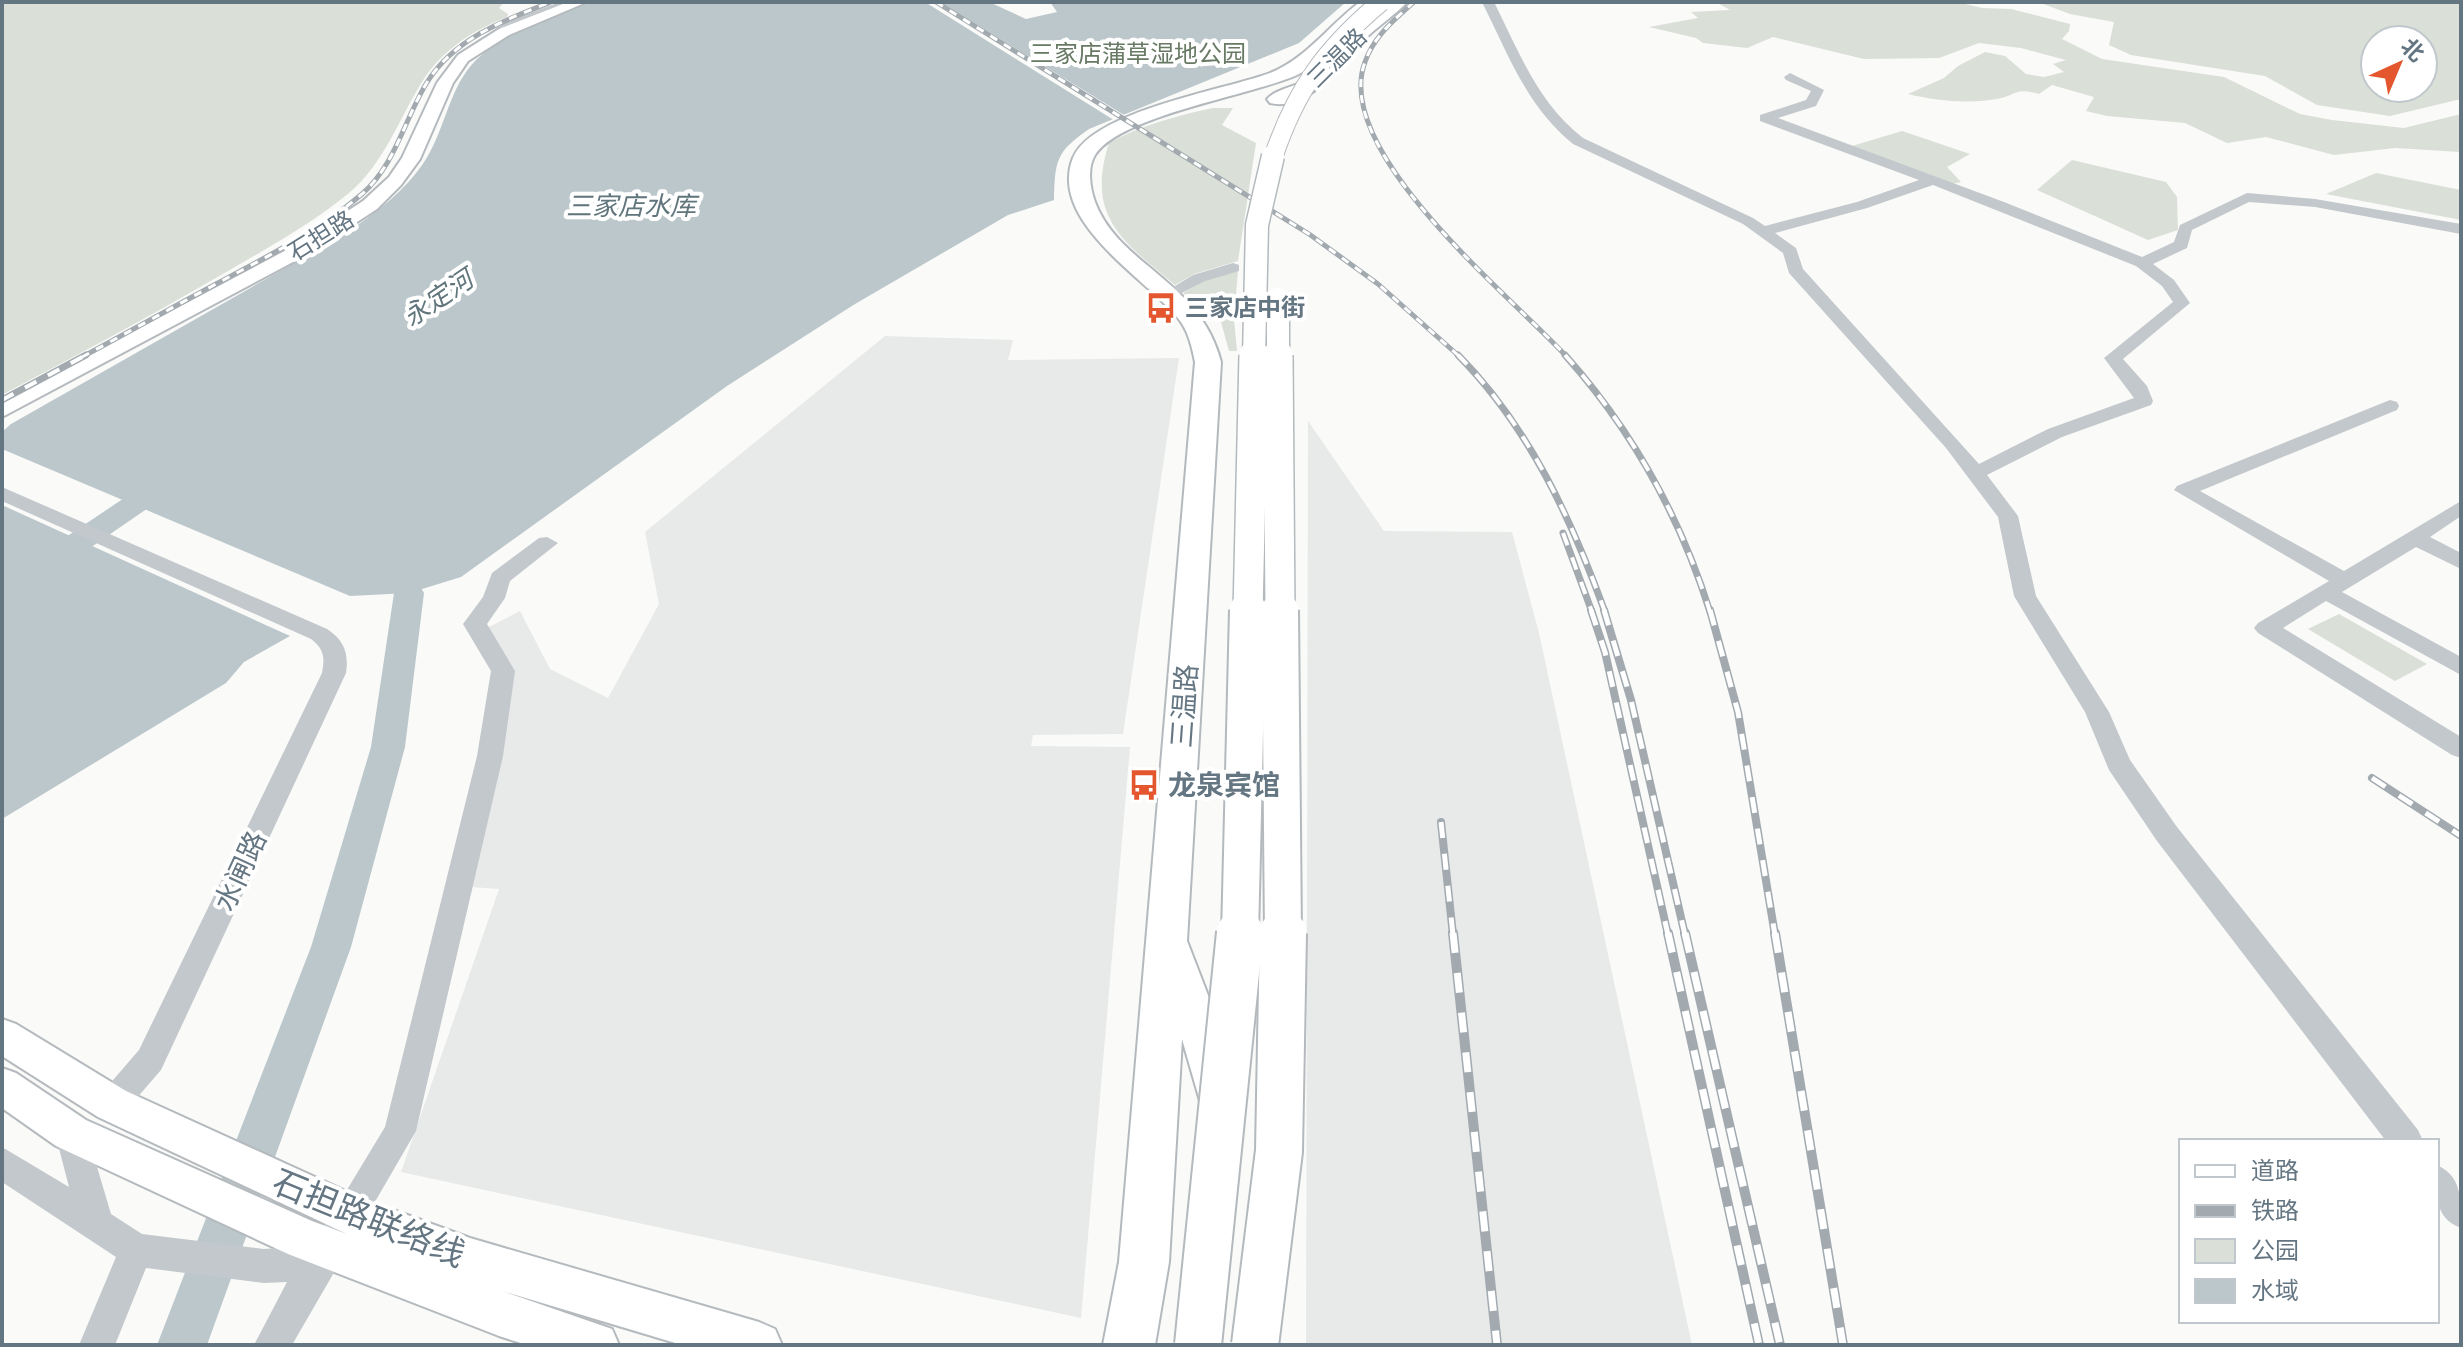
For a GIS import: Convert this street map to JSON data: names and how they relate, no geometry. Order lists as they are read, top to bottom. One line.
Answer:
{"streets":{"highway":["三温路"],"main road":["石担路","石担路联络线"],"street":["水闸路"]},"crossings":[["水闸路","石担路联络线"]],"water":["三家店水库","永定河"],"parks":["三家店蒲草湿地公园"],"places":{"bus stop":["三家店中街","龙泉宾馆"]},"legend":["道路","铁路","公园","水域"],"north":"top right"}
